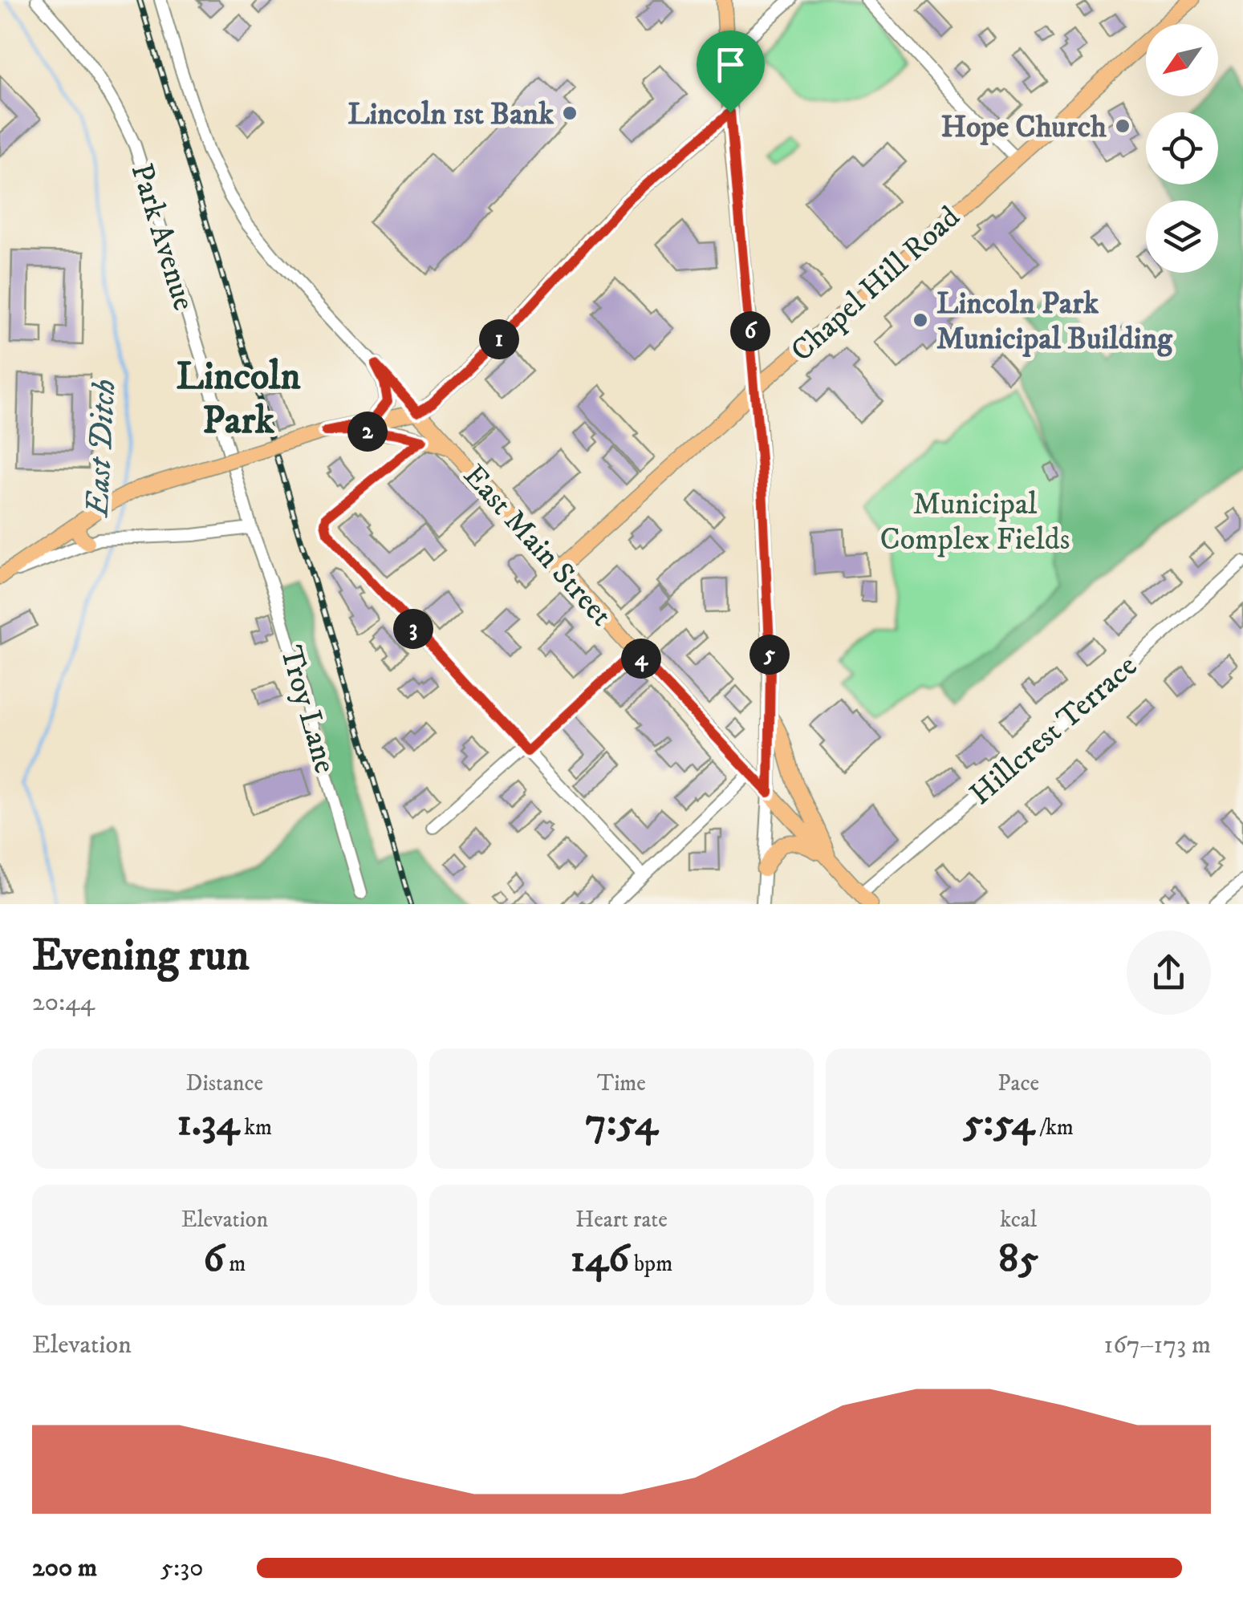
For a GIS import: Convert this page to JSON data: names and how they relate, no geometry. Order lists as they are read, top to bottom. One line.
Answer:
{"streets":{"main road":["Chapel Hill Road","East Main Street"],"street":["Park Avenue","Troy Lane","Hillcrest Terrace"]},"crossings":[["Park Avenue","Troy Lane"],["Chapel Hill Road","East Main Street"],["East Main Street","Hillcrest Terrace"]],"districts":["Lincoln Park"],"water":["East Ditch"],"parks":["Municipal Complex Fields"],"places":["Lincoln 1st Bank","Hope Church","Lincoln Park Municipal Building"],"north":"bottom left","page":{"pins":["6","1","2","3","5","4"],"heading":["Evening run","20:44"],"stats":[["Distance","1.34 km"],["Time","7:54"],["Pace","5:54 /km"],["Elevation","6 m"],["Heart rate","146 bpm"],["kcal","85"]],"chart":["Elevation","167–173 m"],"list":[{"name":"200 m","note":"5:30"}]}}
